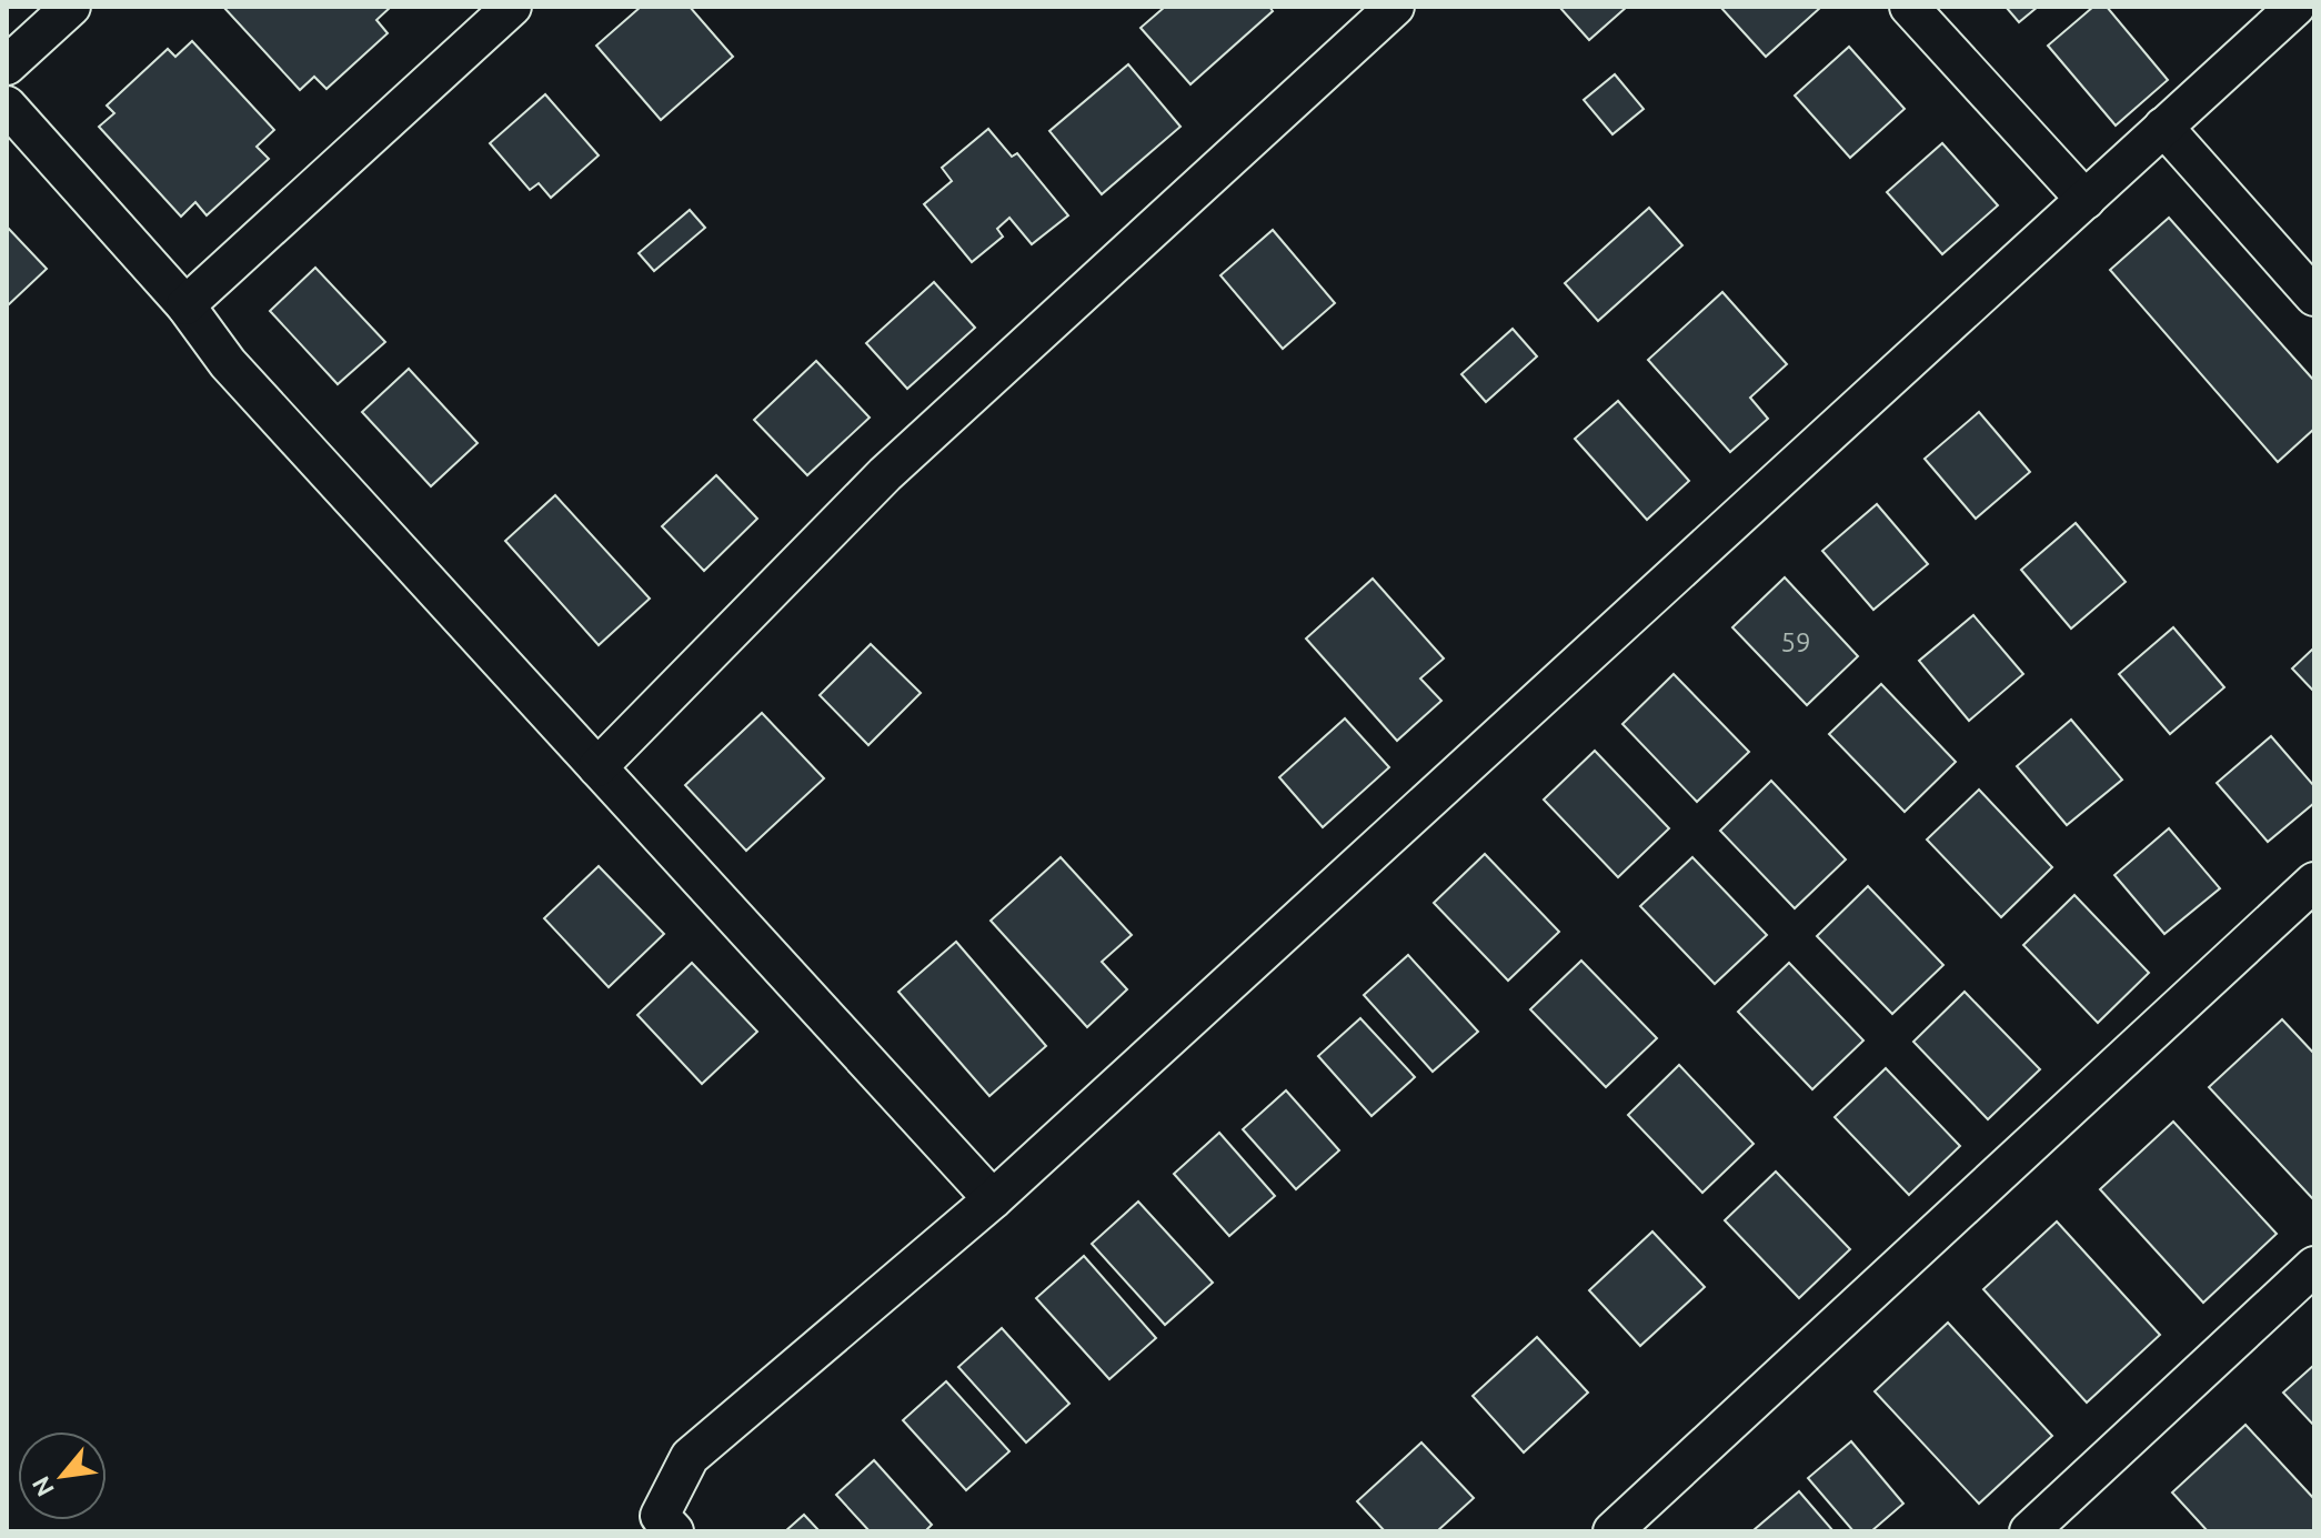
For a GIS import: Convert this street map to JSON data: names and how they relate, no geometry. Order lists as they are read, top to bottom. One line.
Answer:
{"house_numbers":["59"],"north":"bottom left"}
